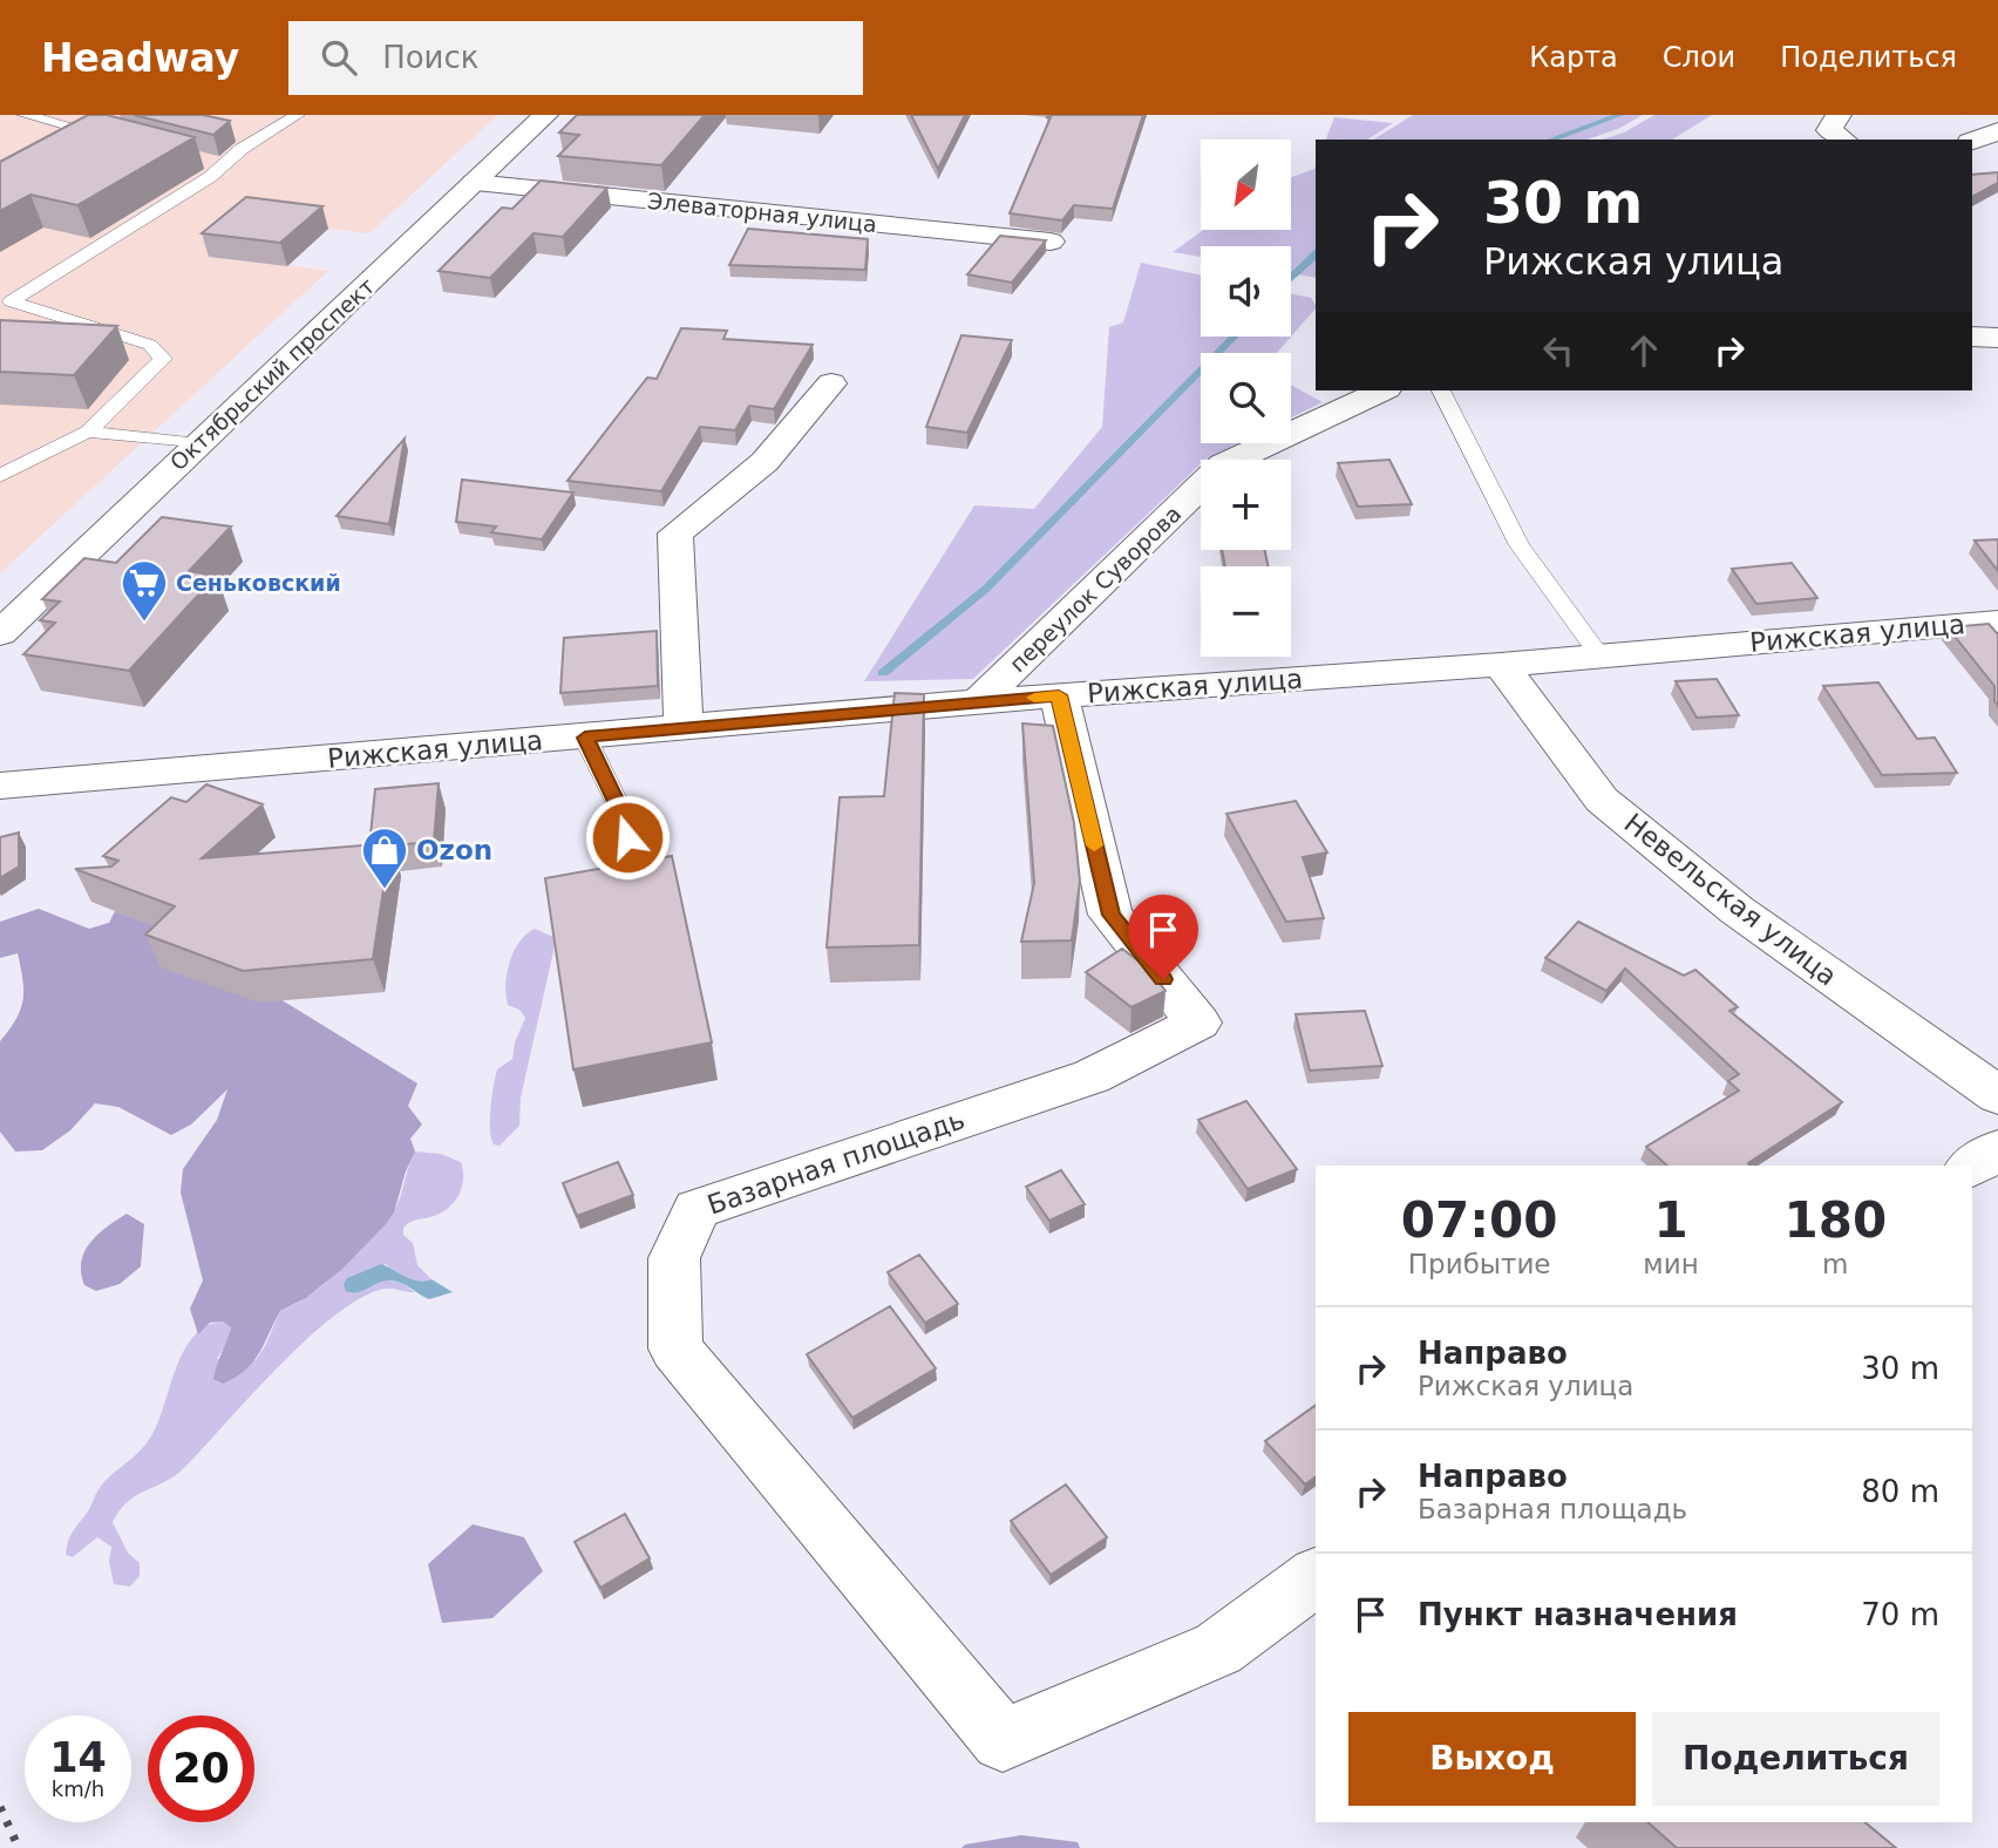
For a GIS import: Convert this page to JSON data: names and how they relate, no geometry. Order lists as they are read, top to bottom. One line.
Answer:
{"streets":{"street":["Элеваторная улица","Октябрьский проспект","переулок Суворова","Рижская улица","Невельская улица","Базарная площадь"]},"crossings":[["Элеваторная улица","Октябрьский проспект"],["переулок Суворова","Рижская улица"],["Рижская улица","Невельская улица"],["Рижская улица","Базарная площадь"]],"places":{"supermarket":["Сеньковский"],"shop":["Ozon"]},"north":"bottom left","page":{"header":"Headway","search":"Поиск","nav":["Карта","Слои","Поделиться"],"map_buttons":["+","−"],"turn":["30 m","Рижская улица"],"eta":["07:00","Прибытие","1","мин","180","m"],"list":[{"name":"Направо","note":"Рижская улица","value":"30 m"},{"name":"Направо","note":"Базарная площадь","value":"80 m"},{"name":"Пункт назначения","value":"70 m"}],"buttons":["Выход","Поделиться"],"speed":"14 km/h","limit":"20"}}
